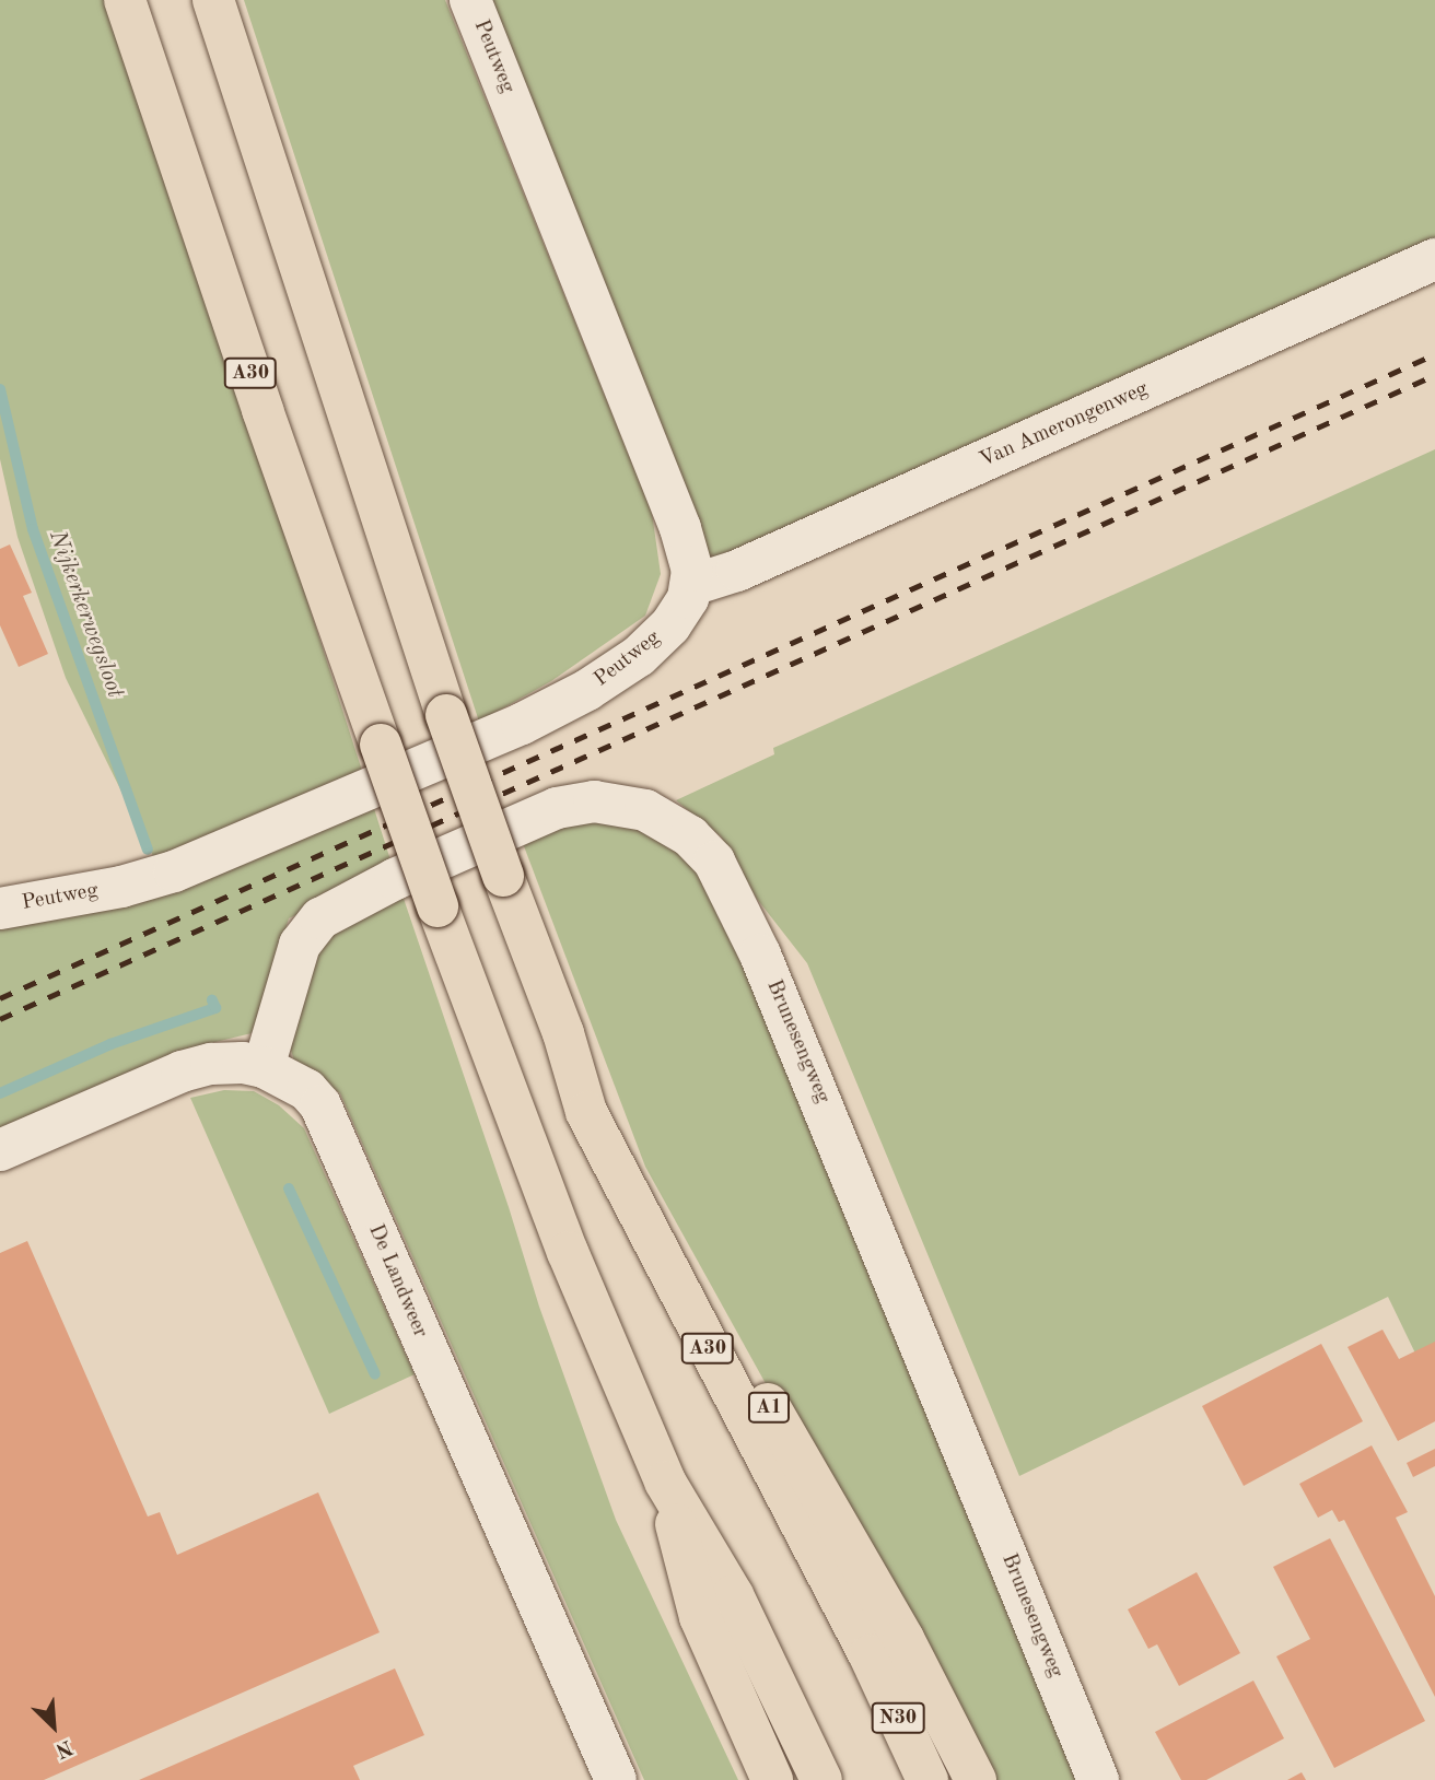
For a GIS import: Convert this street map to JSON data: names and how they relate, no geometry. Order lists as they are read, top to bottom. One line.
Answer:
{"streets":{"highway":["A30","A1","N30"],"street":["Peutweg","Van Amerongenweg","Brunesengweg","De Landweer"]},"crossings":[["Peutweg","Van Amerongenweg"],["A30","A1"],["A30","N30"],["Brunesengweg","De Landweer"]],"water":["Nijkerkerwegsloot"],"north":"bottom right"}
